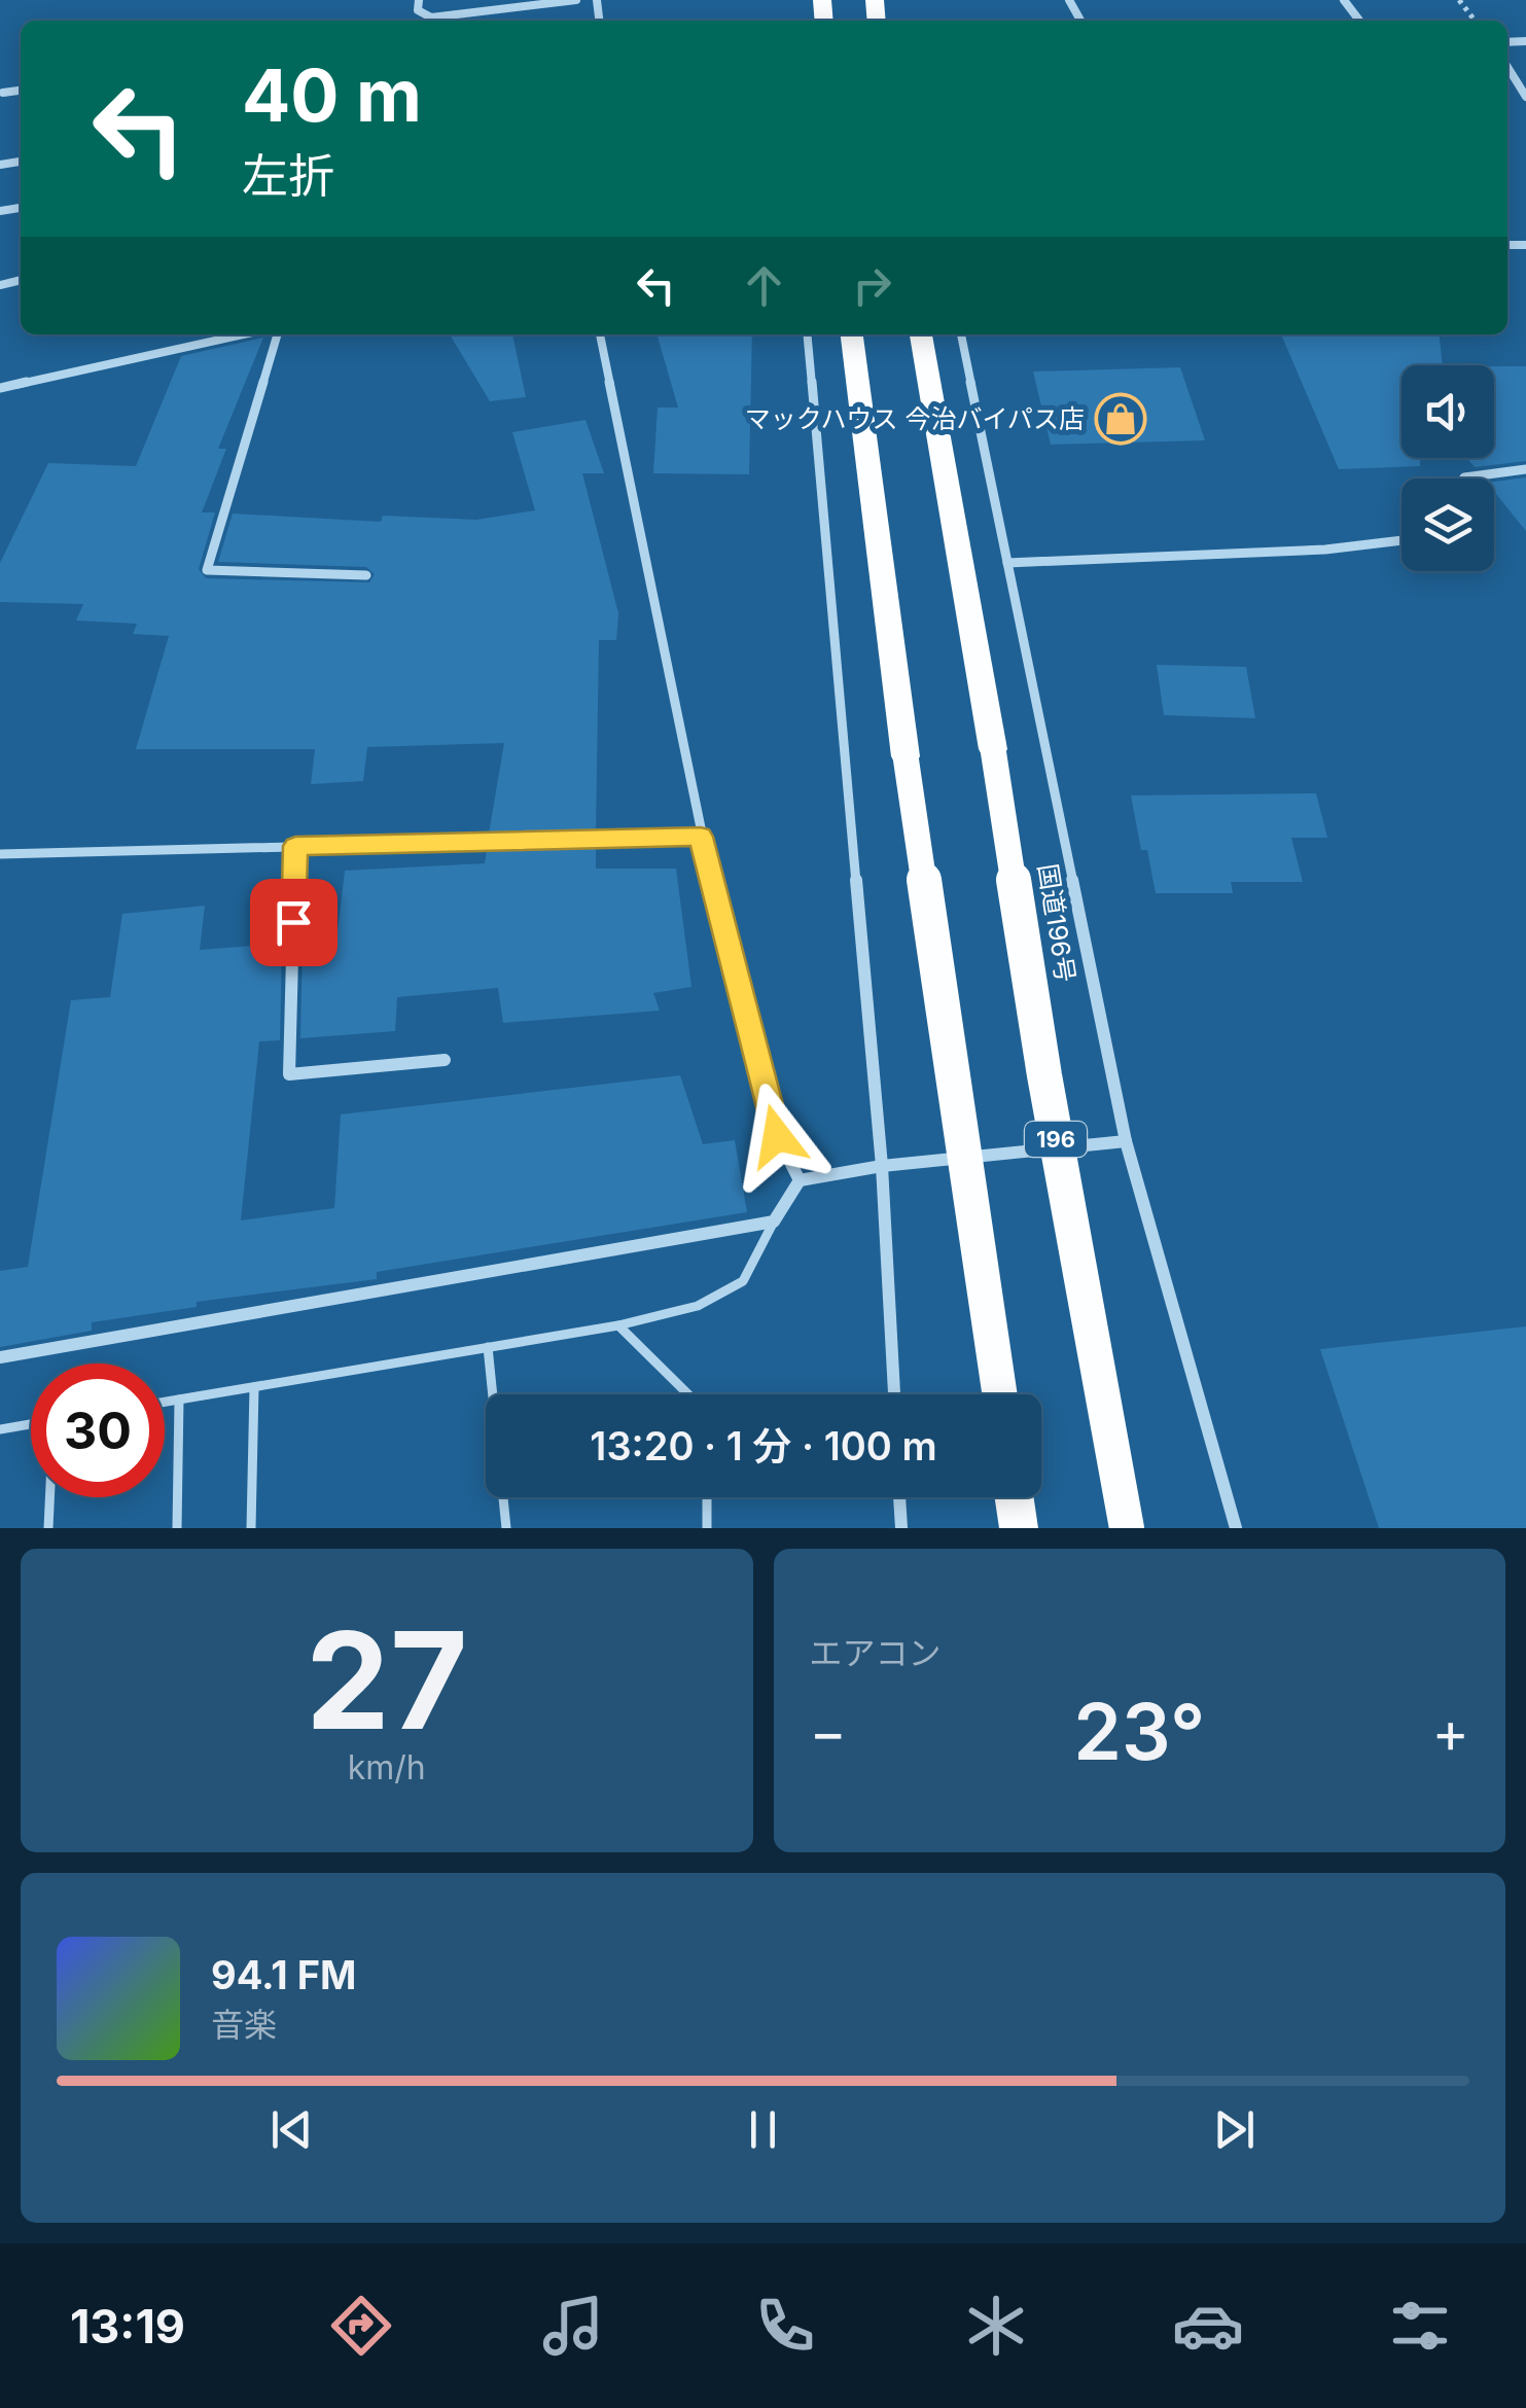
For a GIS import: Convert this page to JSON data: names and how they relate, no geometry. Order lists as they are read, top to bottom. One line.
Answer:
{"streets":{"highway":["国道196号","196"]},"places":{"shop":["マックハウス 今治バイパス店"]},"page":{"turn":["40 m","左折"],"limit":"30","trip":"13:20 · 1 分 · 100 m","tile":[["27","km/h"],"エアコン"],"heat":["−","23°","+"],"song":["94.1 FM","音楽"],"tabs":"13:19"}}
